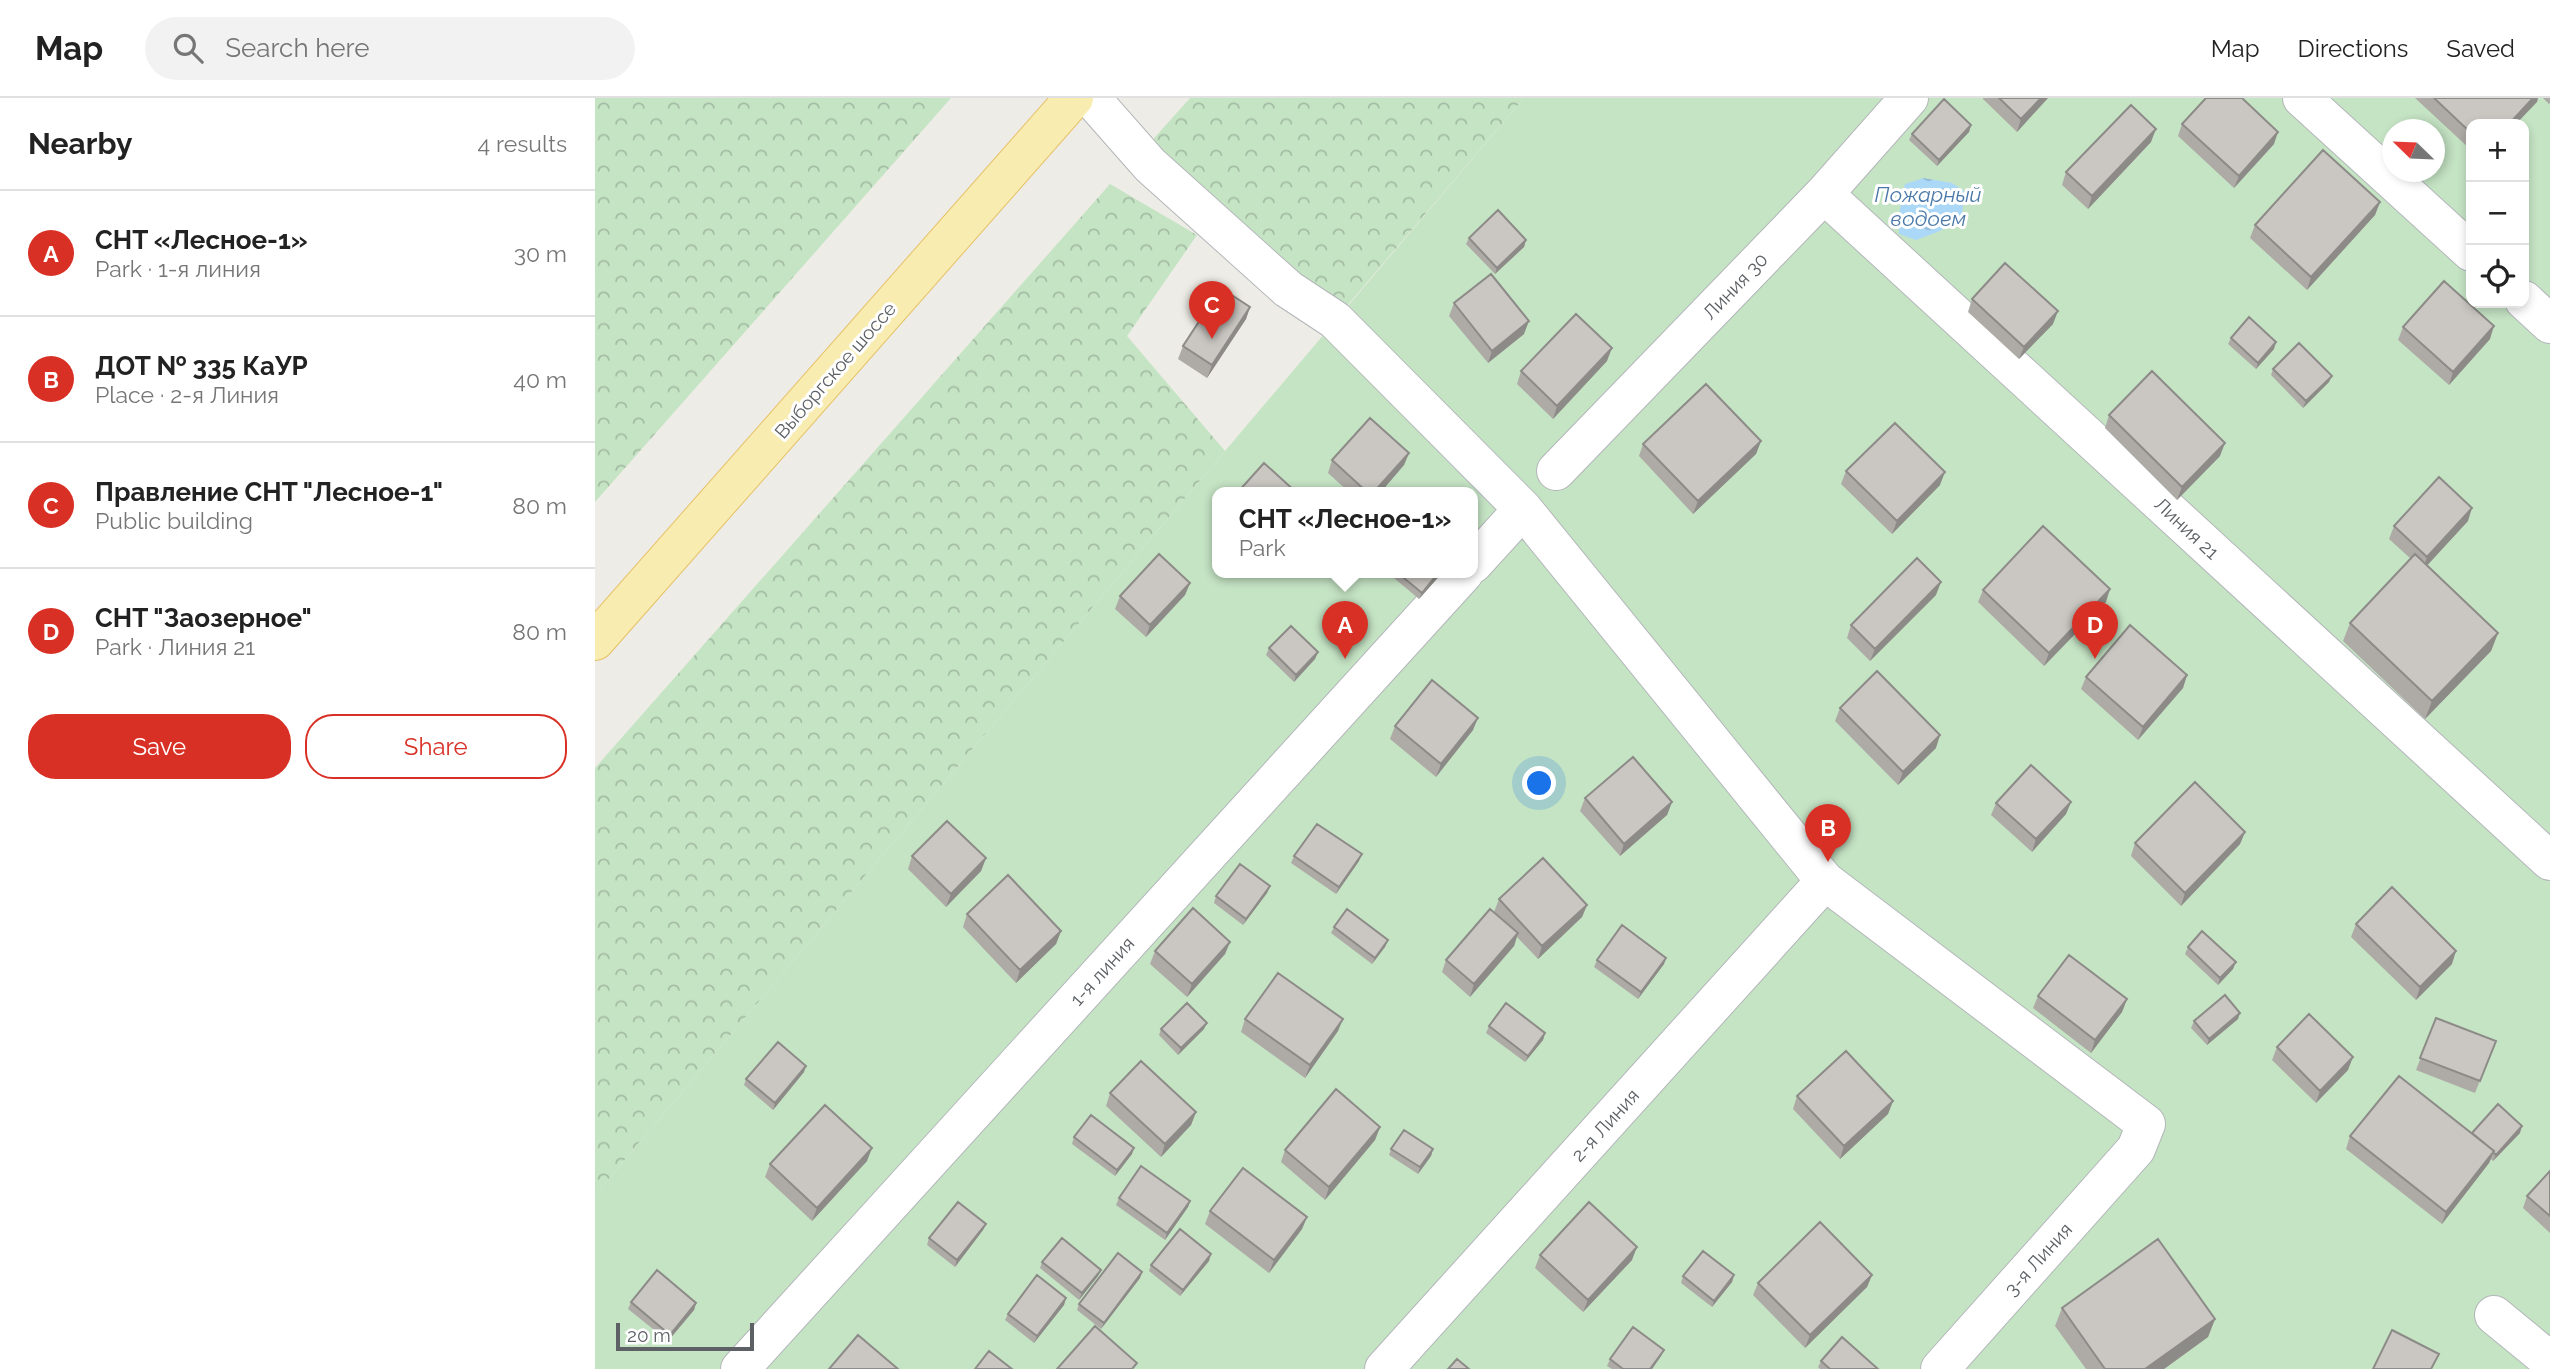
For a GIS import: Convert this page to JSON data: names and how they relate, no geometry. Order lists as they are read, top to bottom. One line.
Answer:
{"streets":{"main road":["Выборгское шоссе"],"street":["Линия 30","Линия 21","1-я линия","2-я Линия","3-я Линия"]},"crossings":[["Линия 30","Линия 21"],["2-я Линия","3-я Линия"]],"water":["Пожарный водоем"],"scale_bar":"20 m","north":"top left","page":{"header":"Map","search":"Search here","nav":["Map","Directions","Saved"],"heading":["Nearby","4 results"],"map_buttons":["+","−"],"list":[{"mark":"A","name":"СНТ «Лесное-1»","note":"Park · 1-я линия","value":"30 m"},{"mark":"B","name":"ДОТ № 335 КаУР","note":"Place · 2-я Линия","value":"40 m"},{"mark":"C","name":"Правление СНТ \"Лесное-1\"","note":"Public building","value":"80 m"},{"mark":"D","name":"СНТ \"Заозерное\"","note":"Park · Линия 21","value":"80 m"}],"pins":["C","A","D","B"],"popup":["СНТ «Лесное-1»","Park"],"buttons":["Save","Share"],"scale":"20 m"}}
